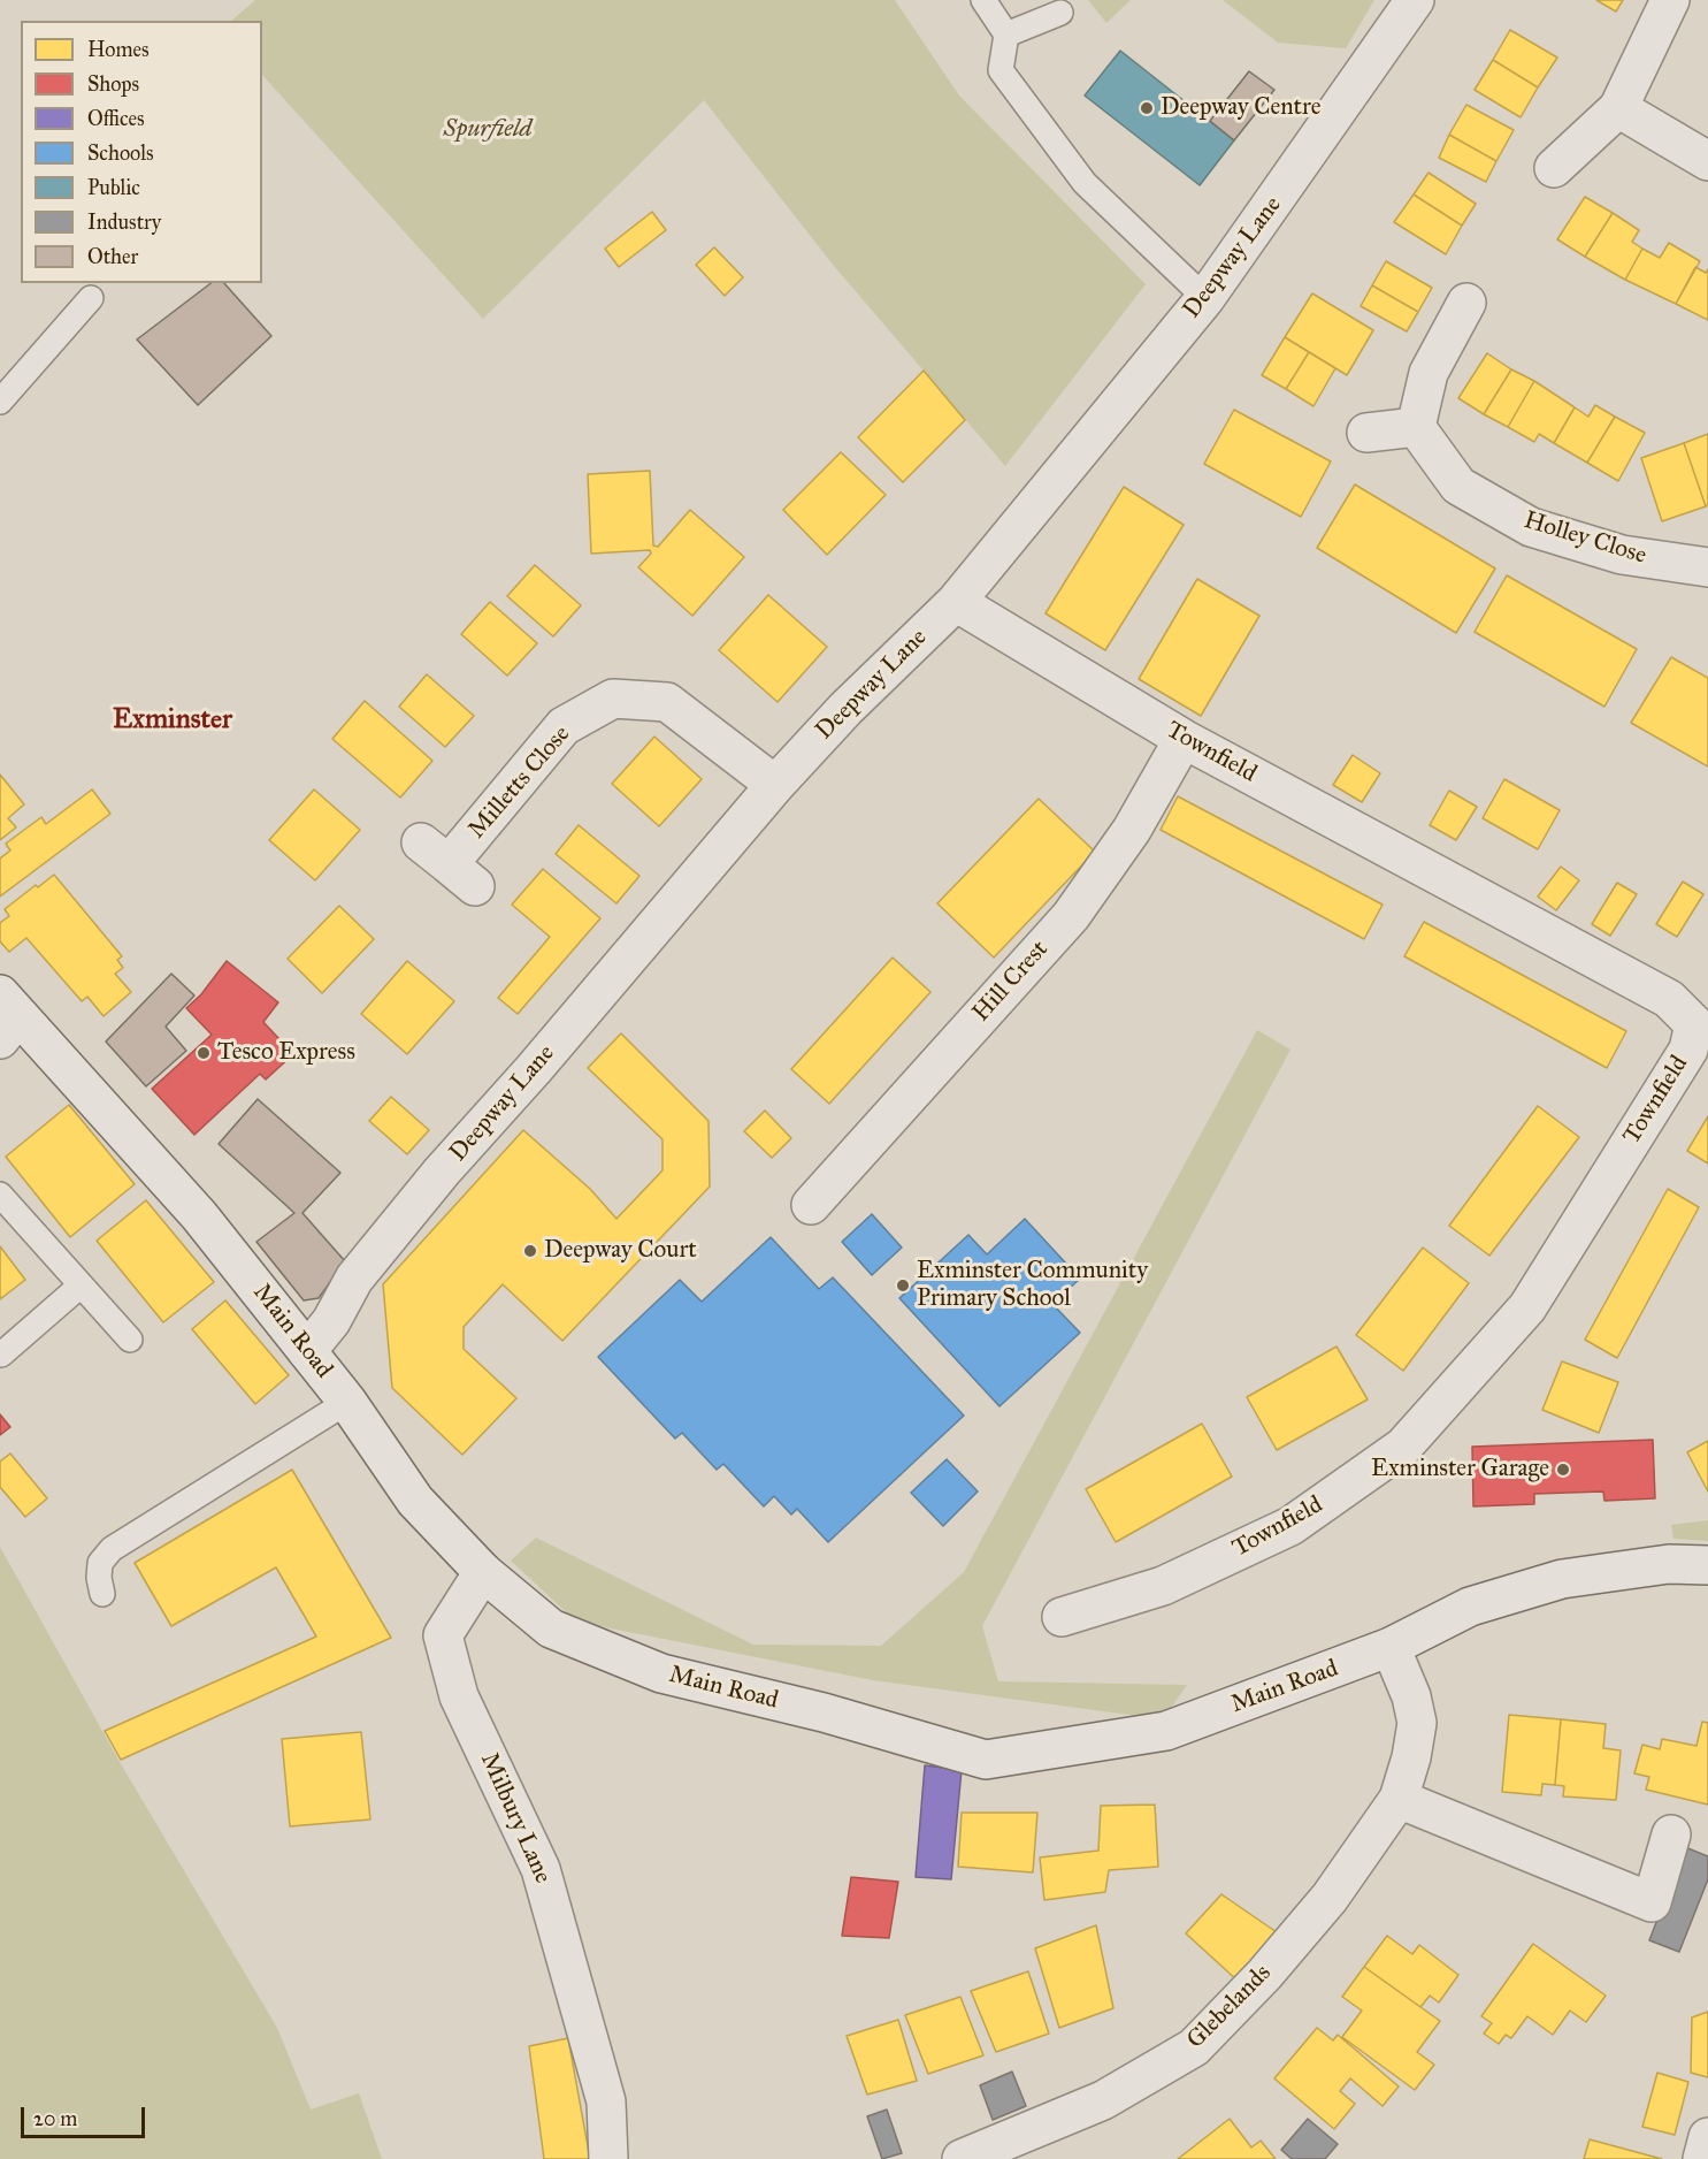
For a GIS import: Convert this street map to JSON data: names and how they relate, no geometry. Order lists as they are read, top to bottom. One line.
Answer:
{"streets":{"street":["Deepway Lane","Holley Close","Townfield","Milletts Close","Hill Crest","Main Road","Milbury Lane","Glebelands"]},"crossings":[["Deepway Lane","Townfield"],["Deepway Lane","Milletts Close"],["Deepway Lane","Main Road"],["Townfield","Hill Crest"],["Main Road","Milbury Lane"],["Main Road","Glebelands"]],"districts":["Exminster"],"parks":["Spurfield"],"places":["Deepway Centre","Tesco Express","Deepway Court","Exminster Community Primary School","Exminster Garage"],"legend":["Homes","Shops","Offices","Schools","Public","Industry","Other"],"scale_bar":"20 m"}
